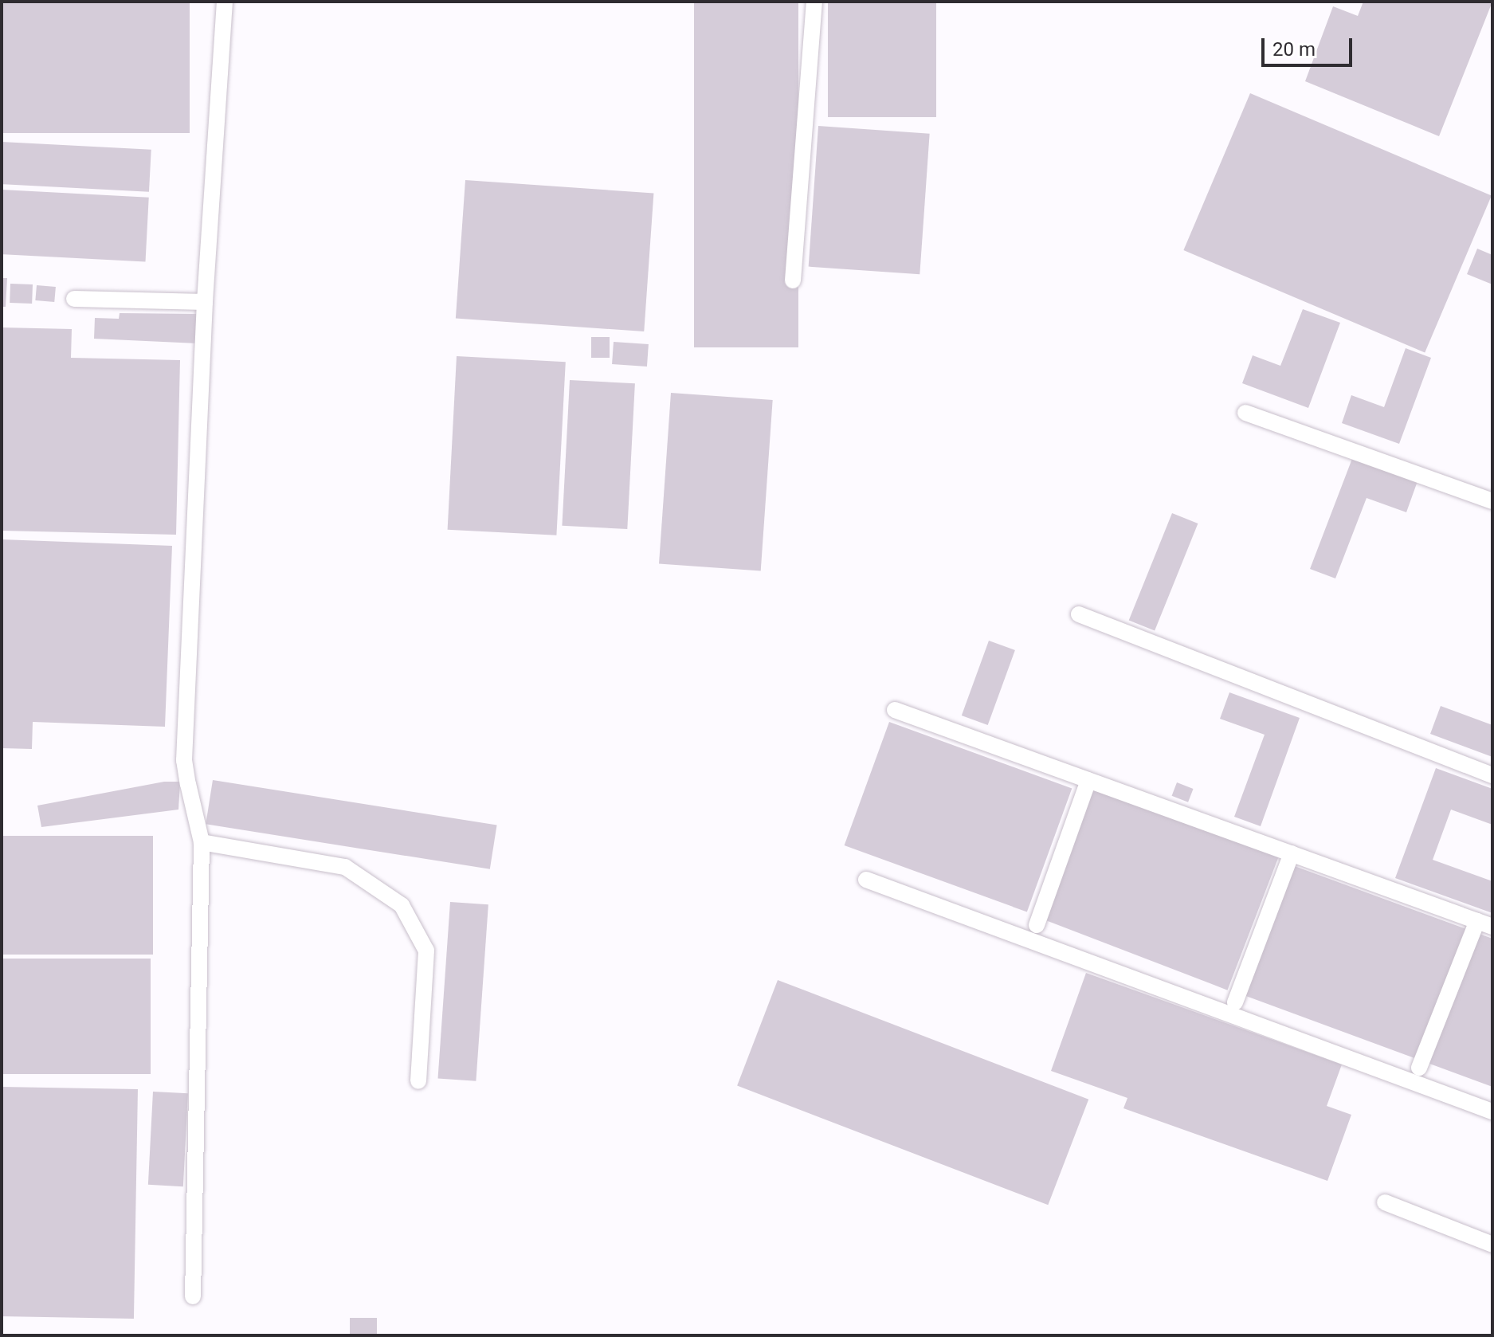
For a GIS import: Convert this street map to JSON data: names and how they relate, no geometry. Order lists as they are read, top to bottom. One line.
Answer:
{"scale_bar":"20 m"}
